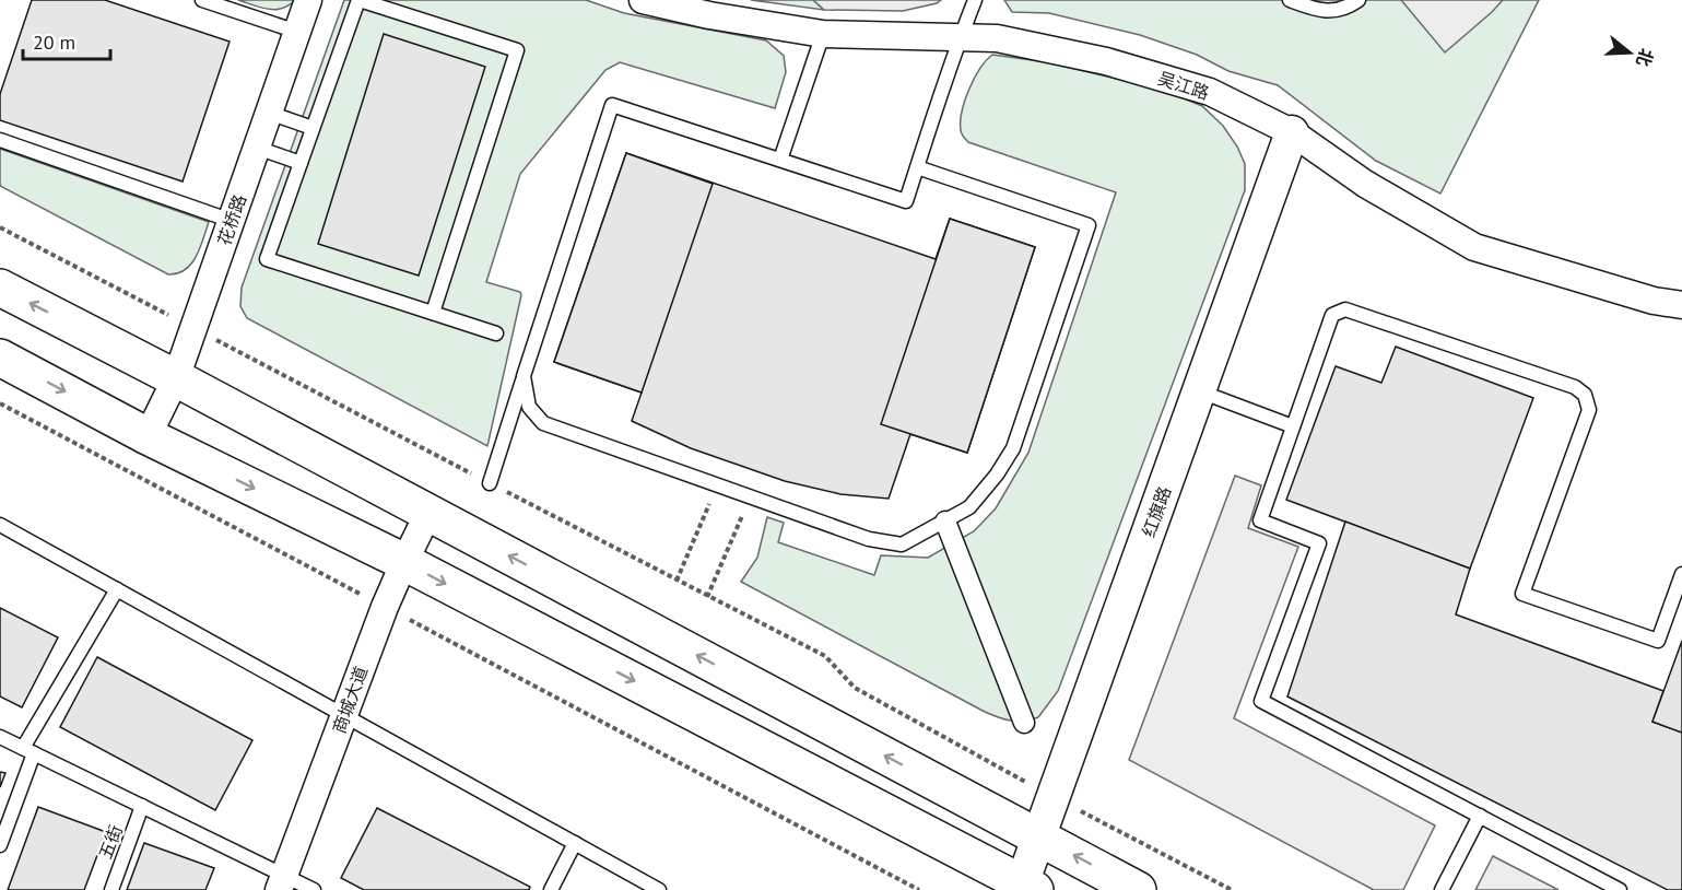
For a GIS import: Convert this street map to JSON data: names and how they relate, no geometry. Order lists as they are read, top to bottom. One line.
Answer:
{"streets":{"street":["吴江路","花桥路","红旗路","商城大道"],"lane":["五街"]},"crossings":[["吴江路","红旗路"]],"scale_bar":"20 m","north":"right"}
